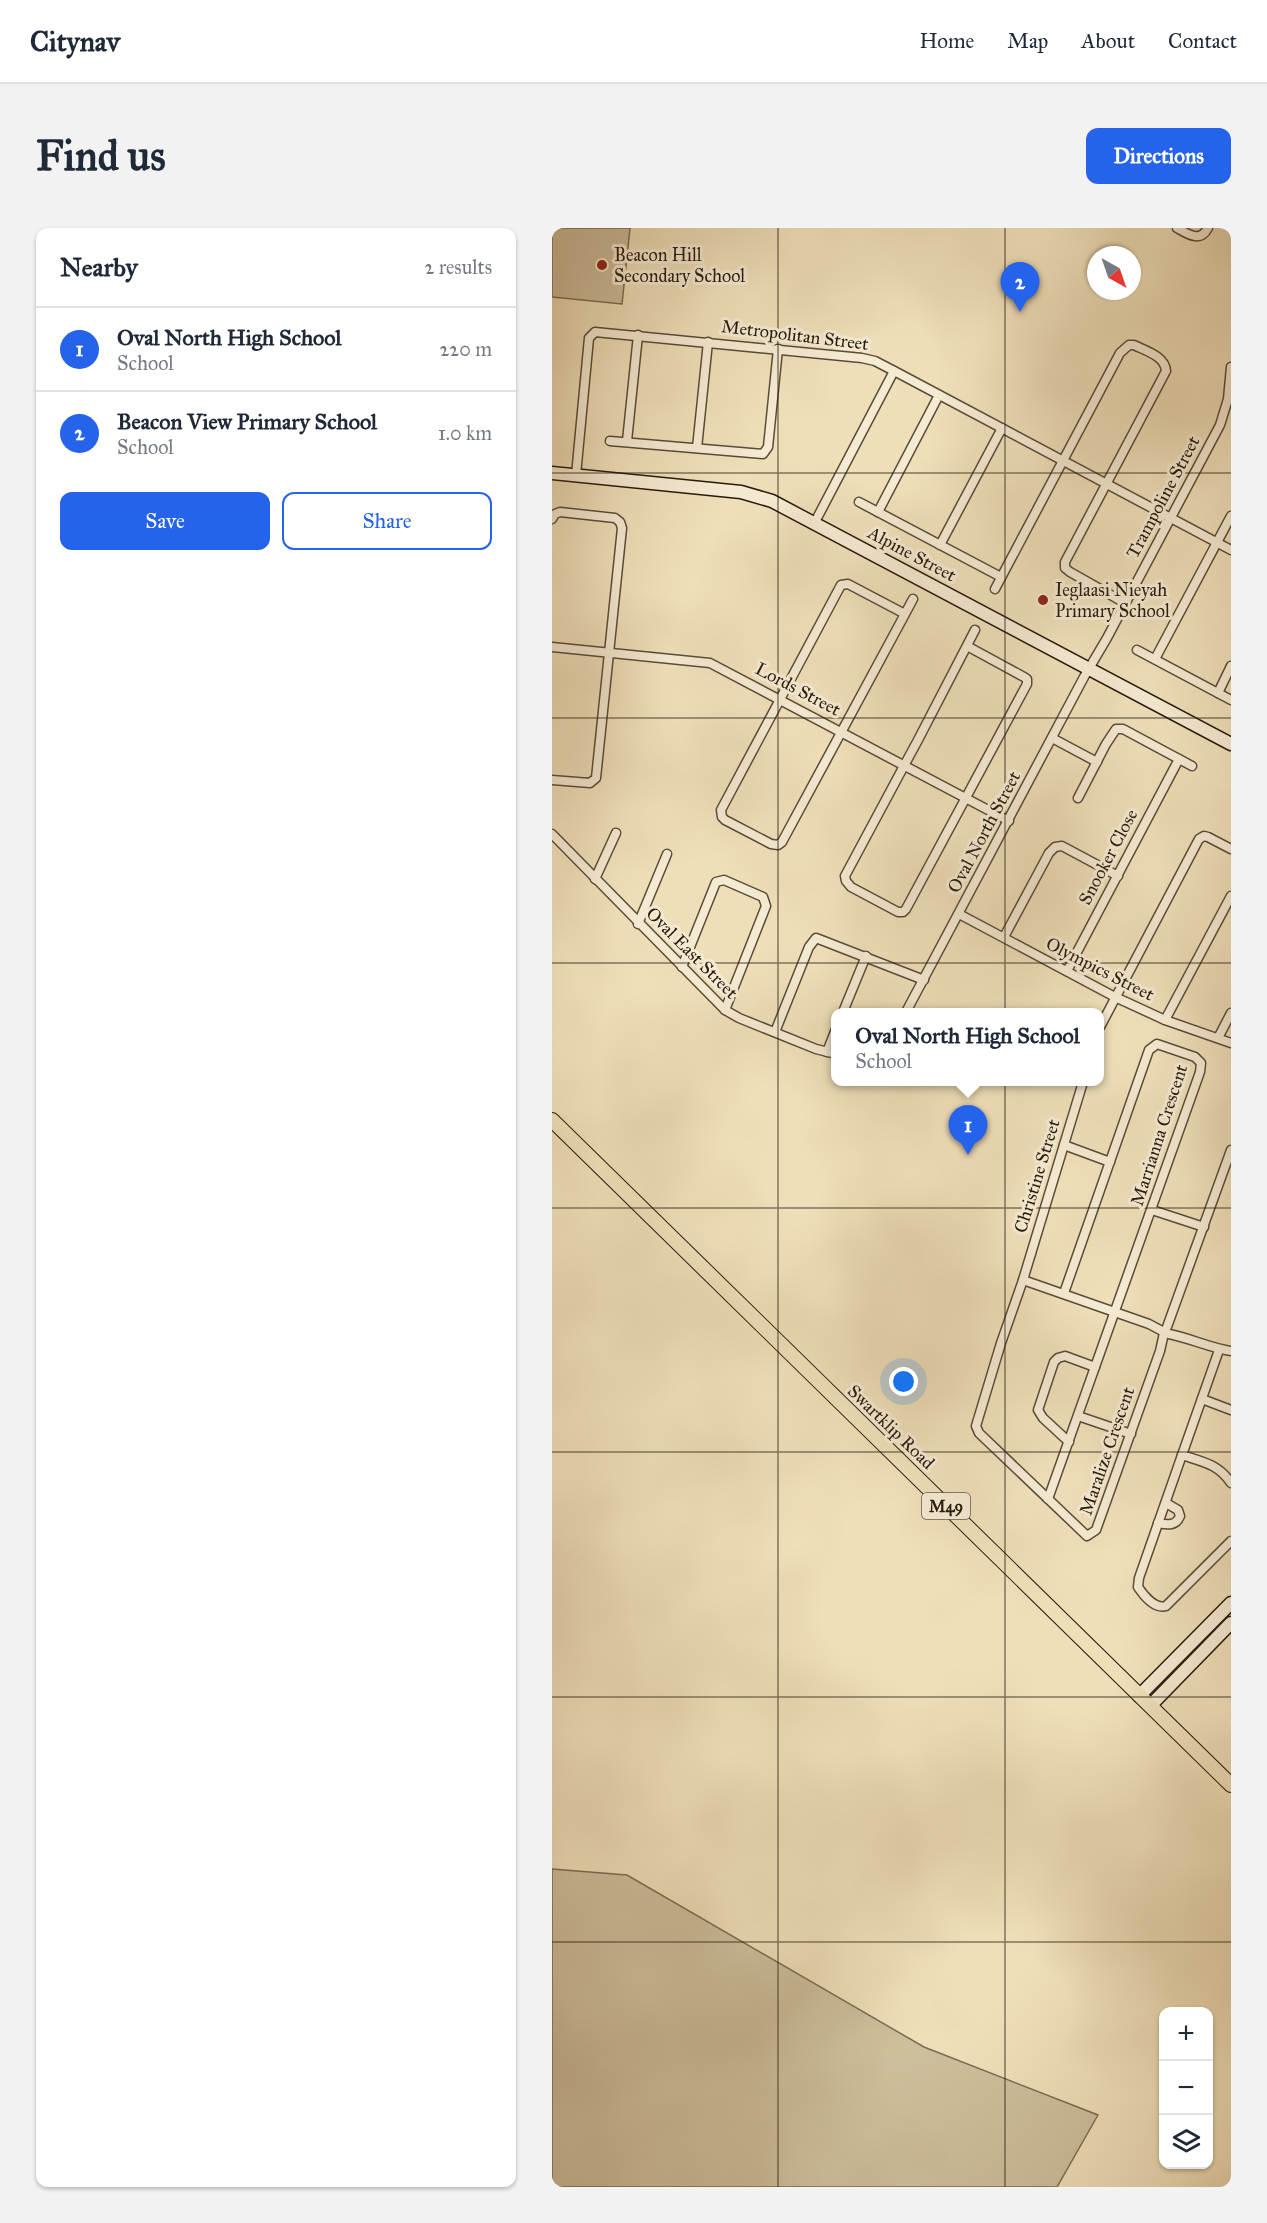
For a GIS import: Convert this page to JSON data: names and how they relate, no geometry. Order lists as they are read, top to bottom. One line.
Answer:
{"streets":{"main road":["Swartklip Road","M49"],"street":["Metropolitan Street","Trampoline Street","Alpine Street","Lords Street","Oval North Street","Snooker Close","Oval East Street","Olympics Street","Marrianna Crescent","Christine Street","Maralize Crescent"]},"crossings":[["Metropolitan Street","Trampoline Street"],["Metropolitan Street","Alpine Street"],["Trampoline Street","Alpine Street"],["Trampoline Street","Oval North Street"],["Alpine Street","Oval North Street"],["Lords Street","Oval North Street"],["Oval North Street","Olympics Street"],["Snooker Close","Olympics Street"],["Marrianna Crescent","Maralize Crescent"],["Christine Street","Maralize Crescent"]],"places":["Beacon Hill Secondary School","Ieglaasi Nieyah Primary School"],"north":"bottom right","page":{"header":"Citynav","nav":["Home","Map","About","Contact"],"buttons":["Directions",["Save","Share"]],"title":"Find us","heading":["Nearby","2 results"],"pins":["2","1"],"list":[{"mark":"1","name":"Oval North High School","note":"School","value":"220 m"},{"mark":"2","name":"Beacon View Primary School","note":"School","value":"1.0 km"}],"popup":["Oval North High School","School"],"map_buttons":["+","−"]}}
